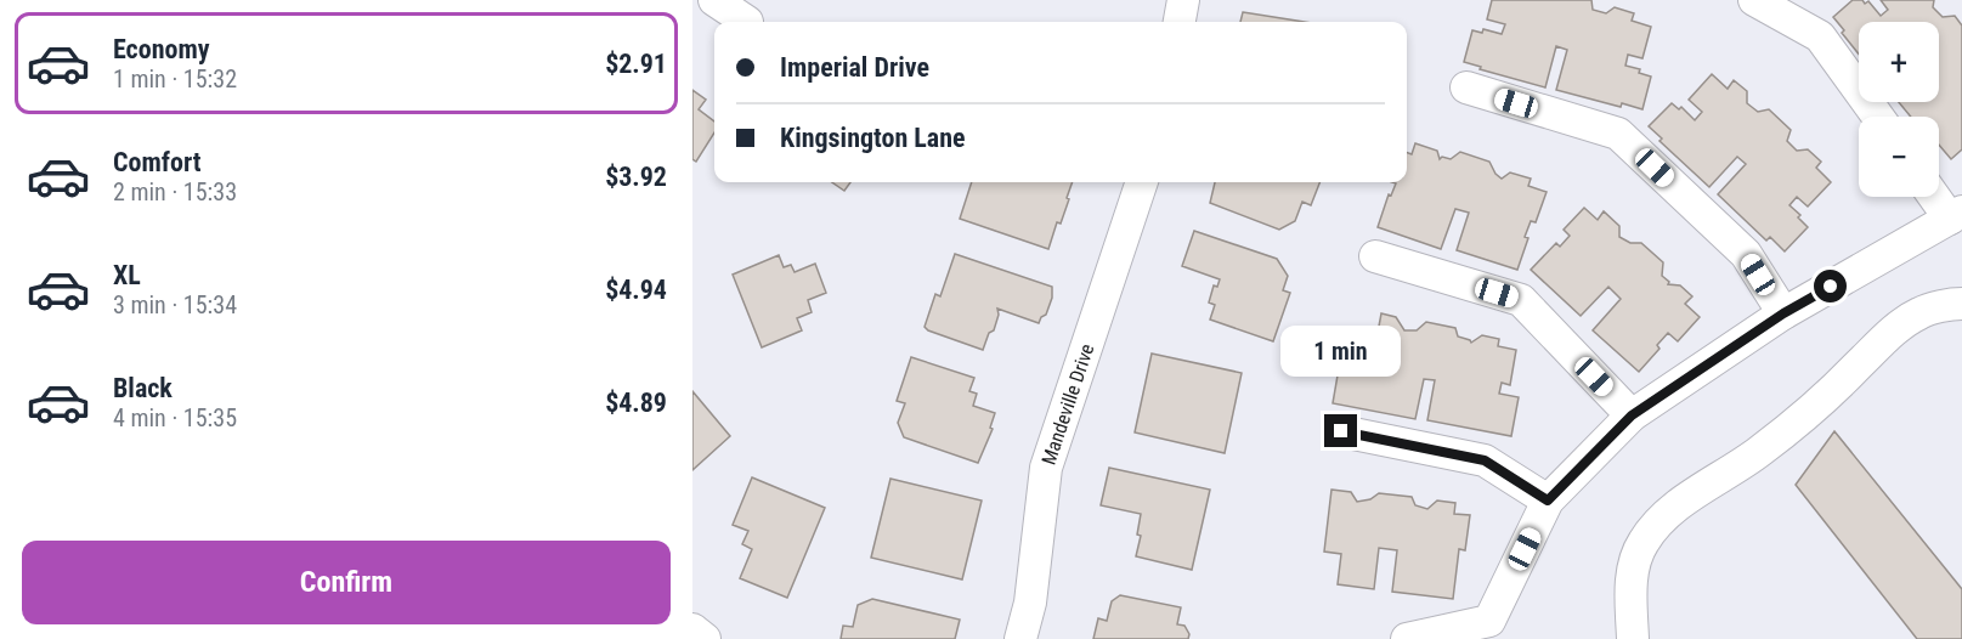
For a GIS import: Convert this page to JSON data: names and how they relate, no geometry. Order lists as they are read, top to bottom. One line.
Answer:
{"streets":{"street":["Mandeville Drive"]},"page":{"list":[{"name":"Economy","note":"1 min · 15:32","value":"$2.91"},{"name":"Comfort","note":"2 min · 15:33","value":"$3.92"},{"name":"XL","note":"3 min · 15:34","value":"$4.94"},{"name":"Black","note":"4 min · 15:35","value":"$4.89"}],"map_buttons":["+","−"],"banner":["Imperial Drive","Kingsington Lane"],"bubble":"1 min","buttons":"Confirm"}}
